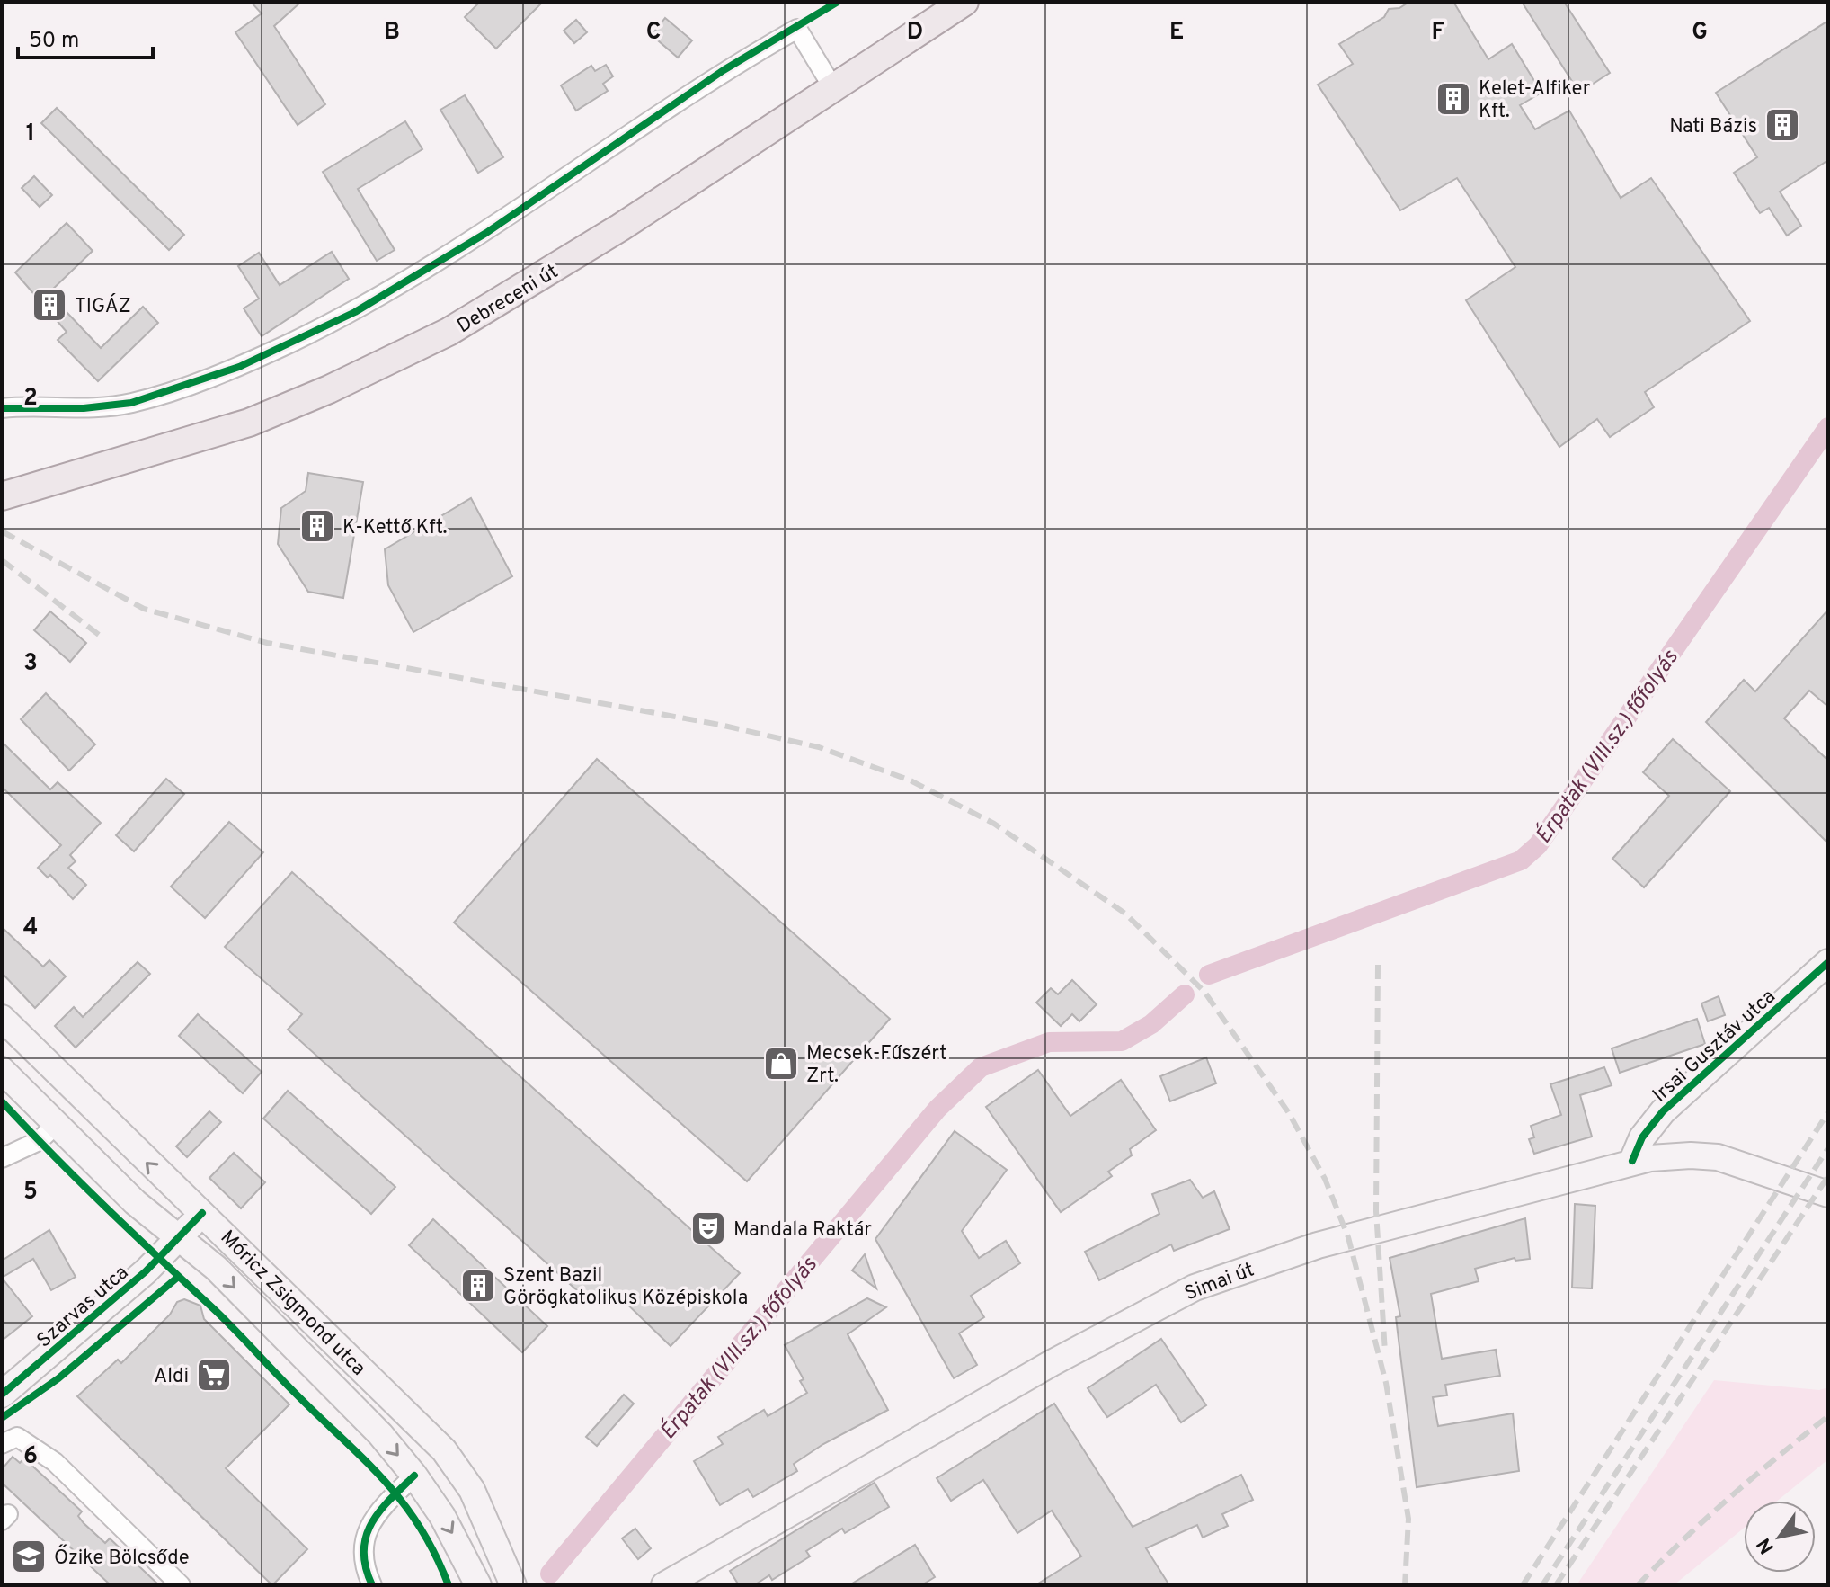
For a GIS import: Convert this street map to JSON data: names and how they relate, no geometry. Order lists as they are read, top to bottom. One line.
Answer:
{"streets":{"main road":["Debreceni út","Irsai Gusztáv utca","Simai út","Móricz Zsigmond utca","Szarvas utca"]},"crossings":[["Irsai Gusztáv utca","Simai út"],["Móricz Zsigmond utca","Szarvas utca"]],"water":["Érpatak (VIII.sz.) főfolyás"],"places":{"building":["Kelet-Alfiker Kft.","Nati Bázis","TIGÁZ","K-Kettő Kft.","Szent Bazil Görögkatolikus Középiskola"],"shop":["Mecsek-Fűszért Zrt."],"theatre":["Mandala Raktár"],"supermarket":["Aldi"],"school or university":["Őzike Bölcsőde"]},"scale_bar":"50 m","north":"bottom left","grid":{"columns":["B","C","D","E","F","G"],"rows":["1","2","3","4","5","6"]}}
